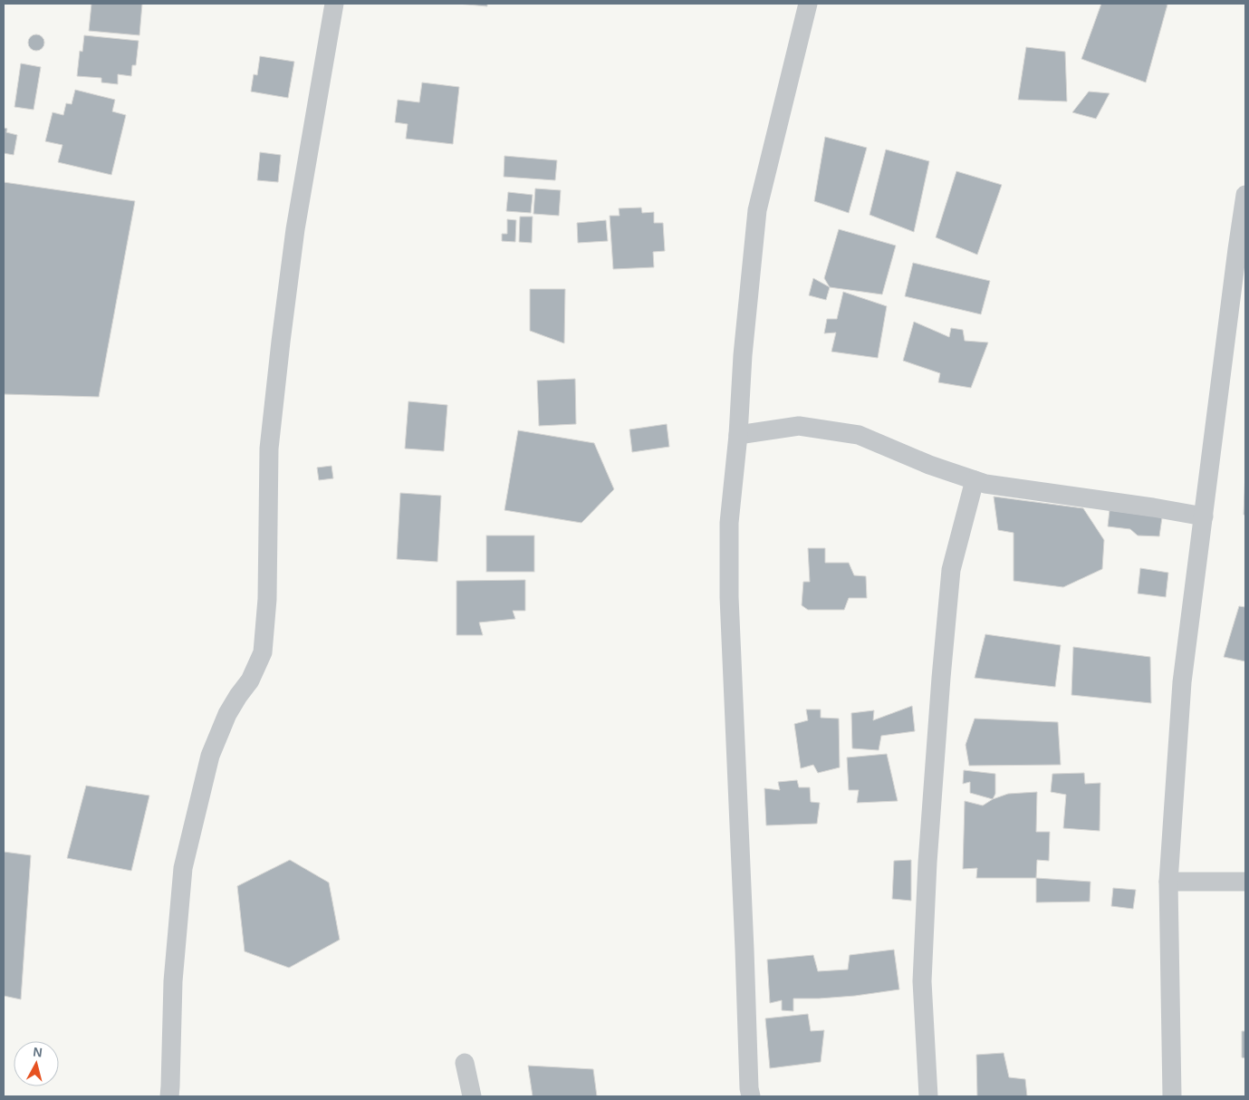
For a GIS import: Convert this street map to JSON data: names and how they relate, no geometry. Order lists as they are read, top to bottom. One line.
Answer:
{"north":"top"}
